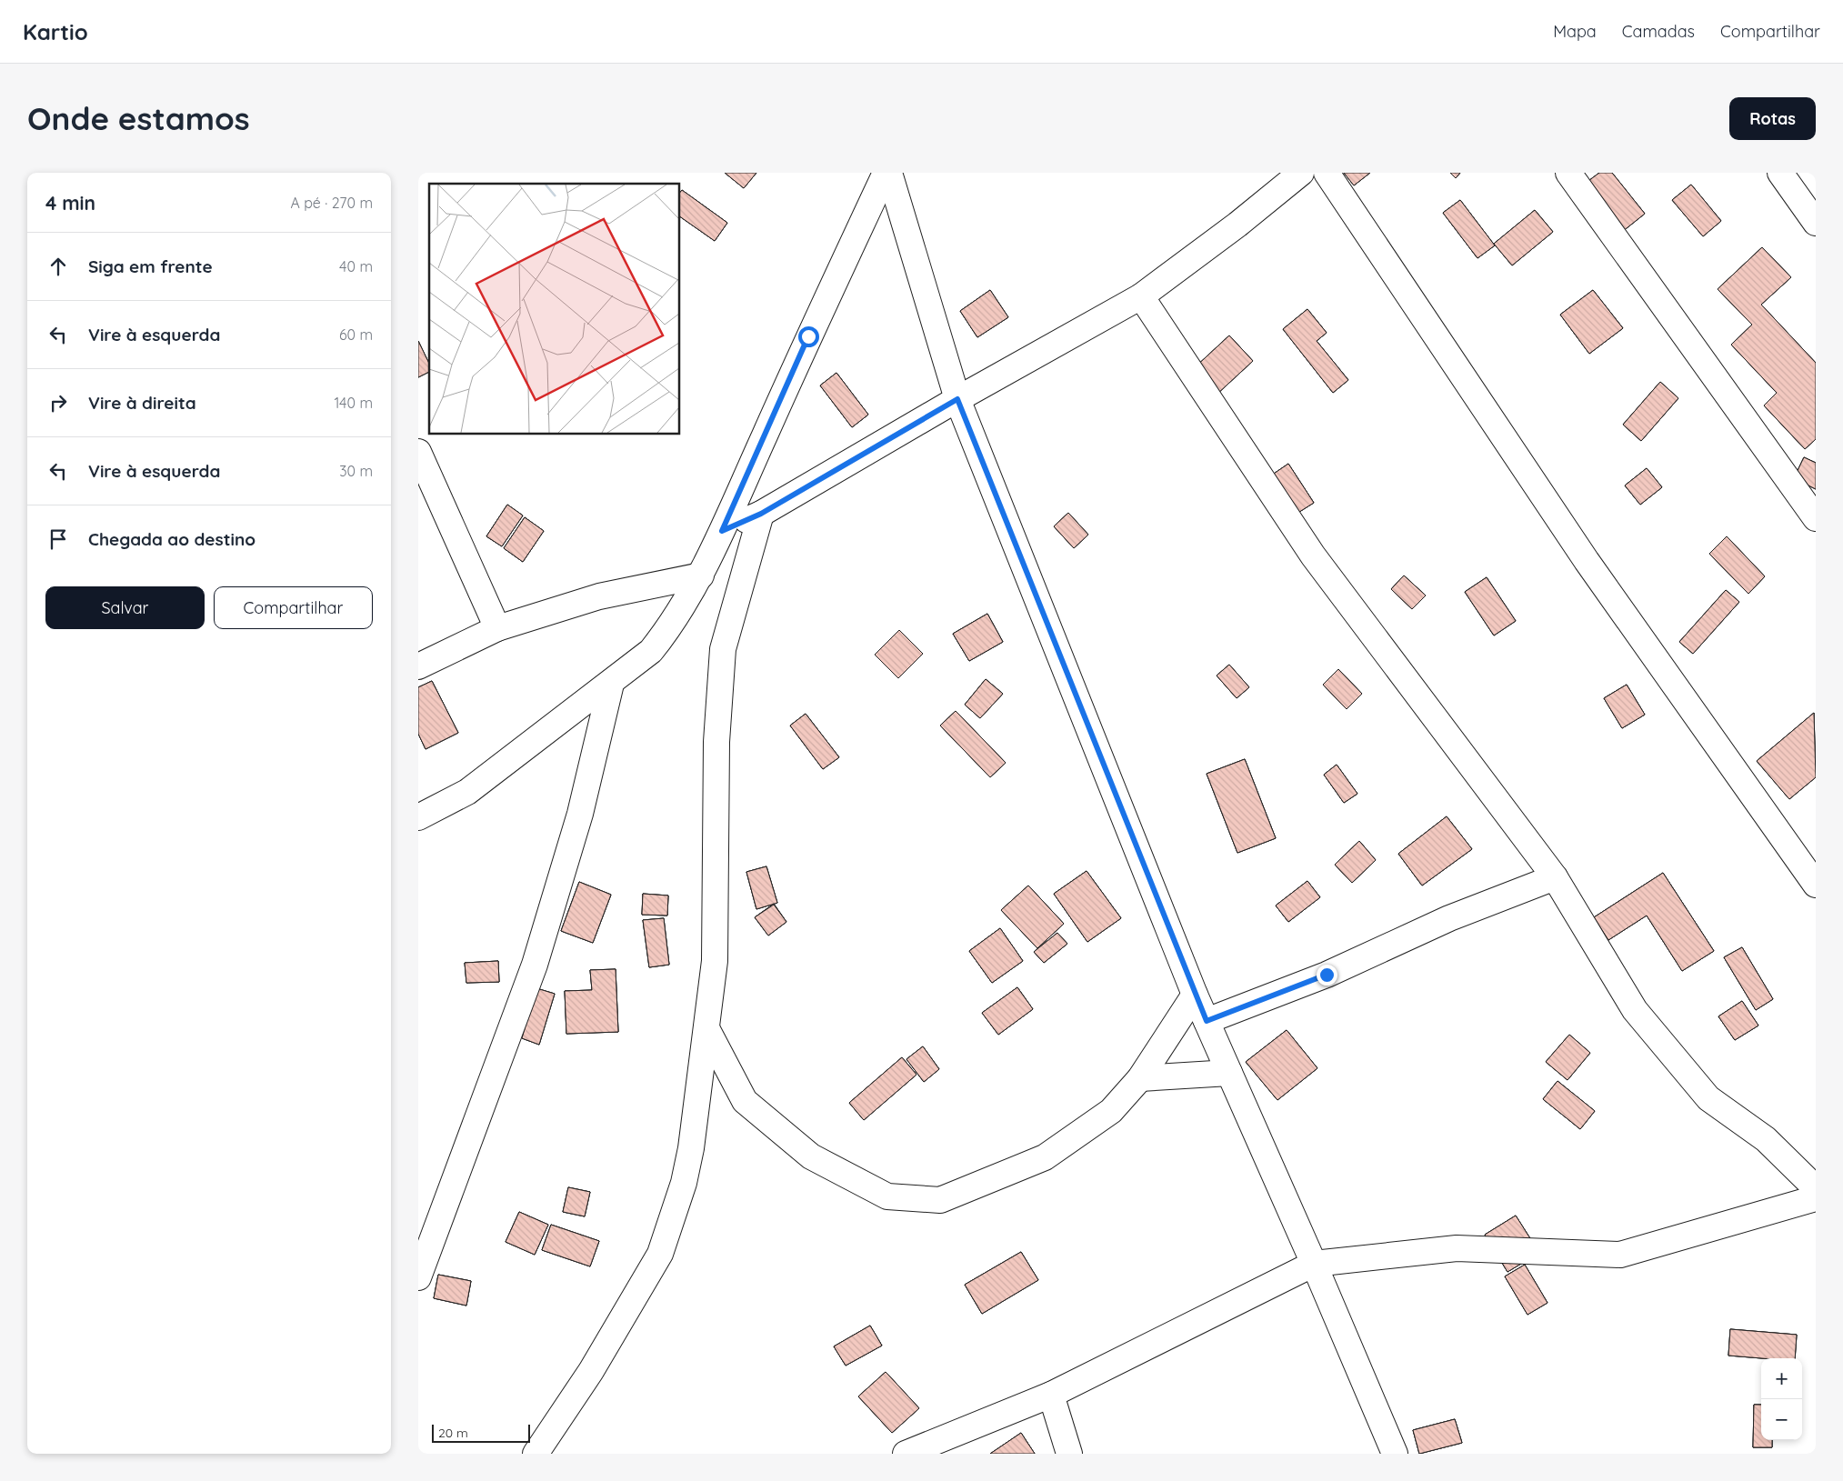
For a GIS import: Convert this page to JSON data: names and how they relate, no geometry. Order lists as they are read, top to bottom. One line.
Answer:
{"scale_bar":"20 m","page":{"header":"Kartio","nav":["Mapa","Camadas","Compartilhar"],"buttons":["Rotas",["Salvar","Compartilhar"]],"title":"Onde estamos","heading":["4 min","A pé · 270 m"],"list":[["Siga em frente","40 m"],["Vire à esquerda","60 m"],["Vire à direita","140 m"],["Vire à esquerda","30 m"],"Chegada ao destino"],"map_buttons":["+","−"],"scale":"20 m"}}
